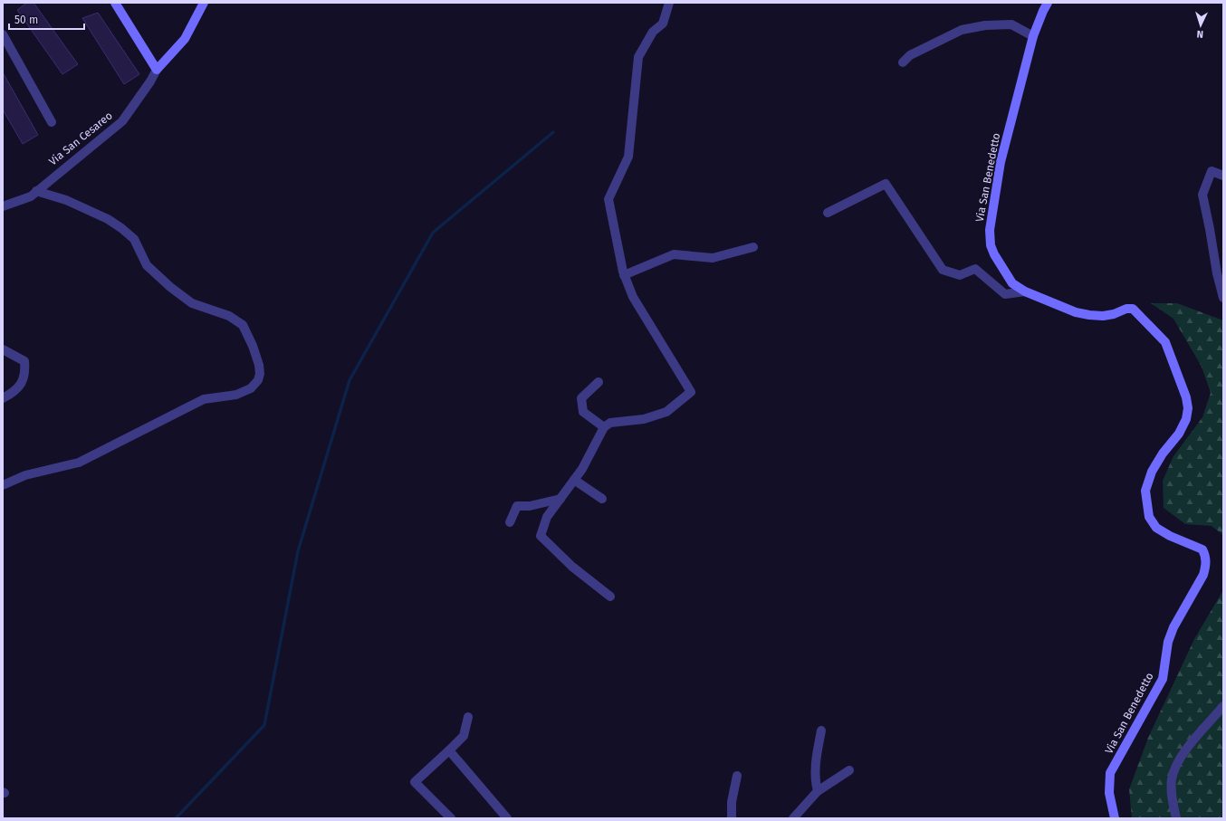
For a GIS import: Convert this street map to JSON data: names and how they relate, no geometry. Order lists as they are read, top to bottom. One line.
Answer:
{"streets":{"street":["Via San Cesareo","Via San Benedetto"]},"scale_bar":"50 m","north":"bottom"}
